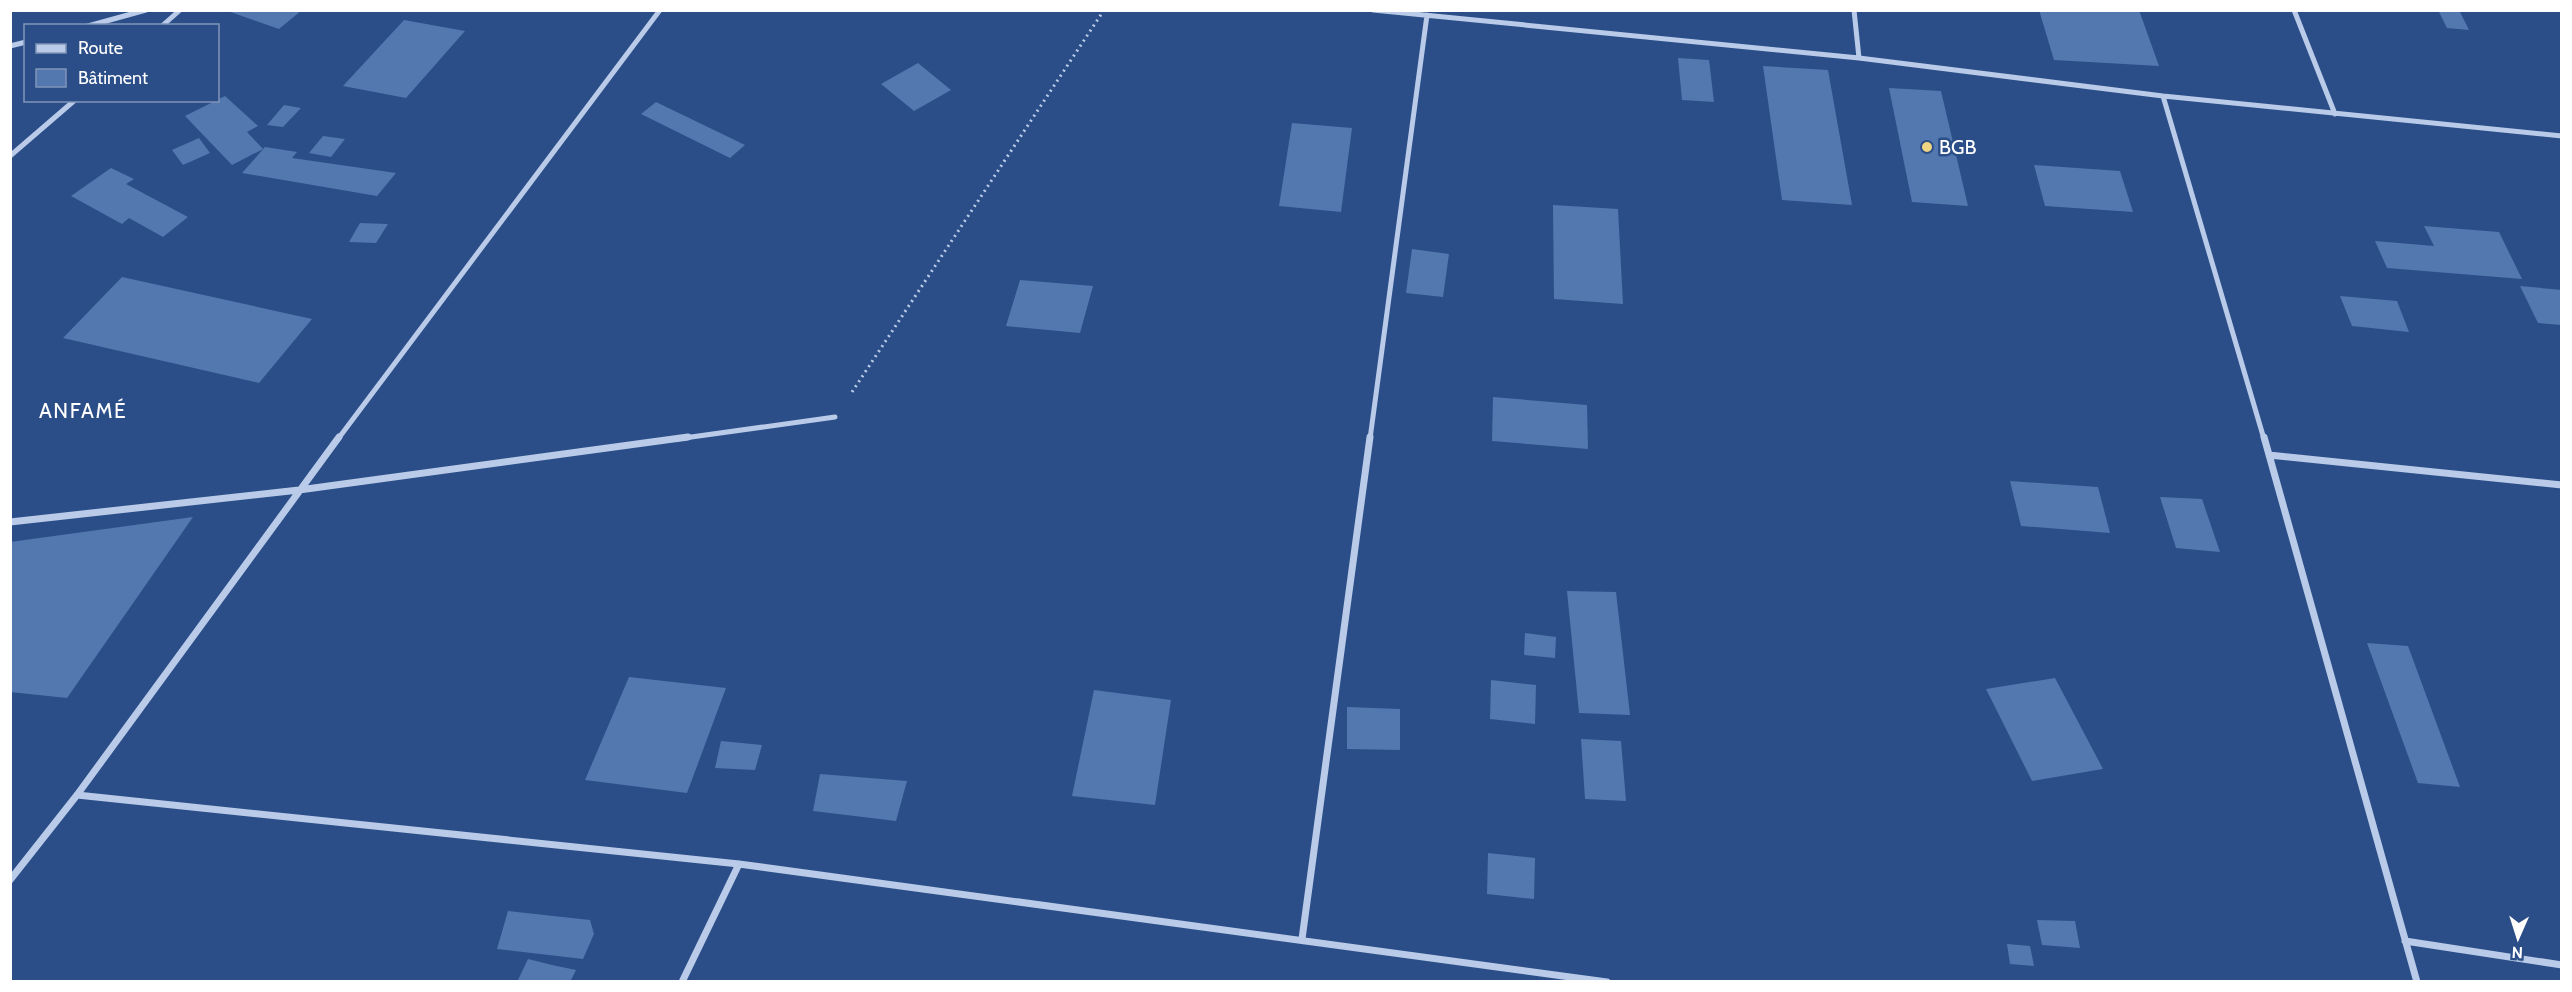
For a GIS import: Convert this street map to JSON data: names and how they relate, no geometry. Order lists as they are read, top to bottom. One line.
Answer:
{"districts":["ANFAMÉ"],"places":["BGB"],"legend":["Route","Bâtiment"],"north":"bottom"}
